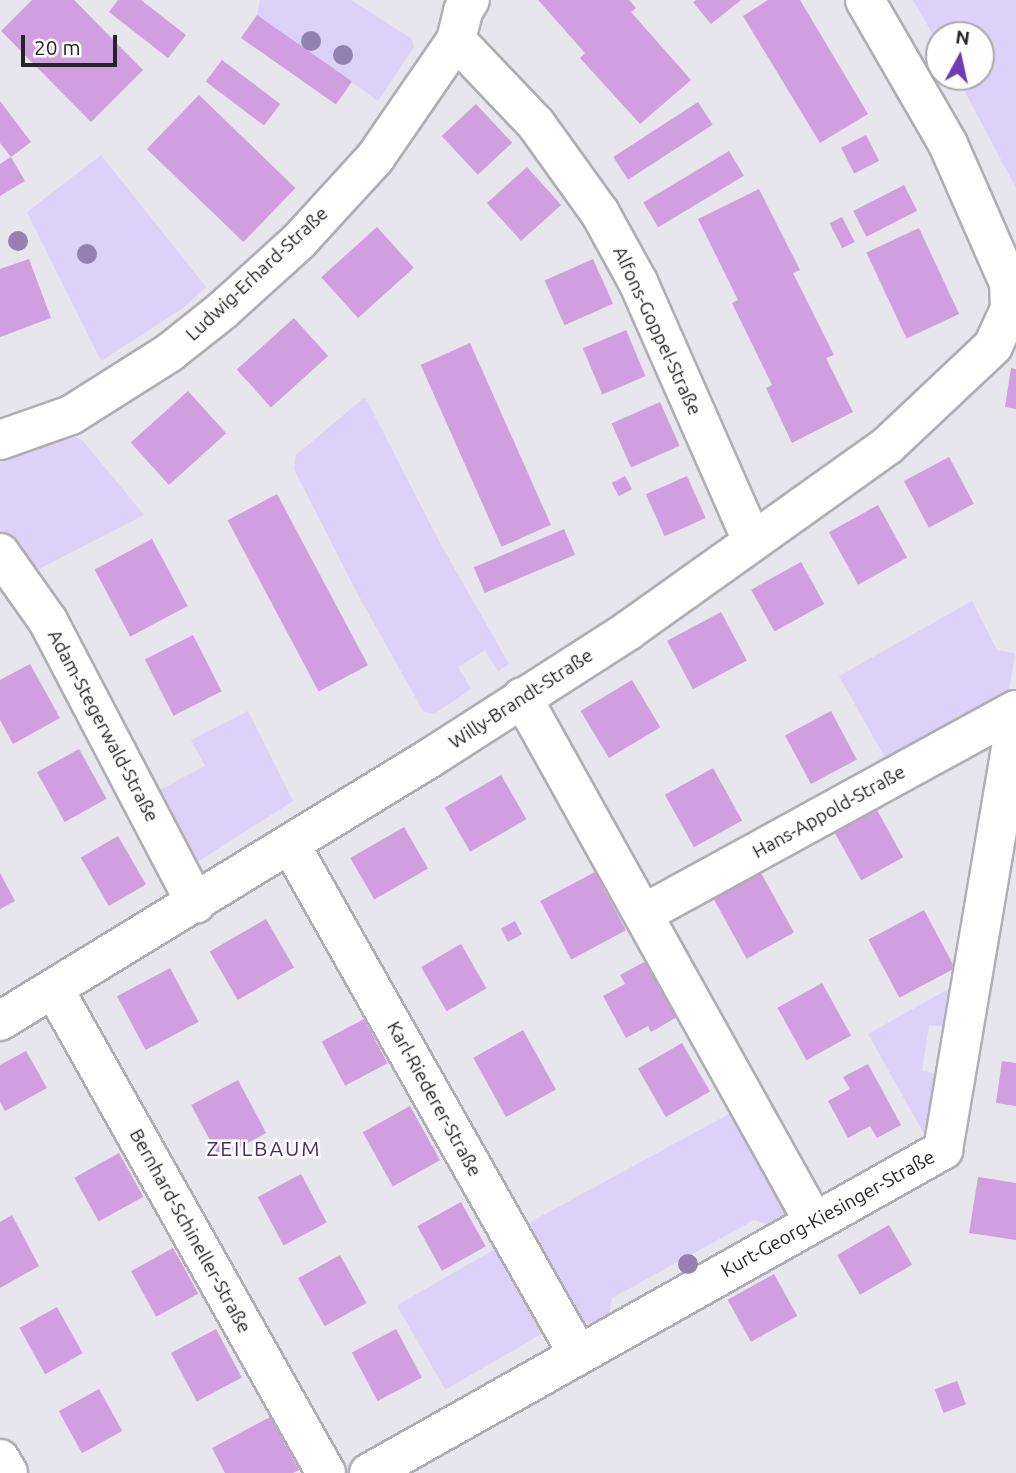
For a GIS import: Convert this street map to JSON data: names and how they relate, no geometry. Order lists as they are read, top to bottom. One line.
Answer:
{"streets":{"street":["Ludwig-Erhard-Straße","Alfons-Goppel-Straße","Willy-Brandt-Straße","Adam-Stegerwald-Straße","Hans-Appold-Straße","Karl-Riederer-Straße","Kurt-Georg-Kiesinger-Straße","Bernhard-Schineller-Straße"]},"crossings":[["Ludwig-Erhard-Straße","Alfons-Goppel-Straße"],["Alfons-Goppel-Straße","Willy-Brandt-Straße"],["Willy-Brandt-Straße","Adam-Stegerwald-Straße"],["Willy-Brandt-Straße","Karl-Riederer-Straße"],["Willy-Brandt-Straße","Bernhard-Schineller-Straße"],["Karl-Riederer-Straße","Kurt-Georg-Kiesinger-Straße"]],"districts":["ZEILBAUM"],"scale_bar":"20 m","north":"top"}
